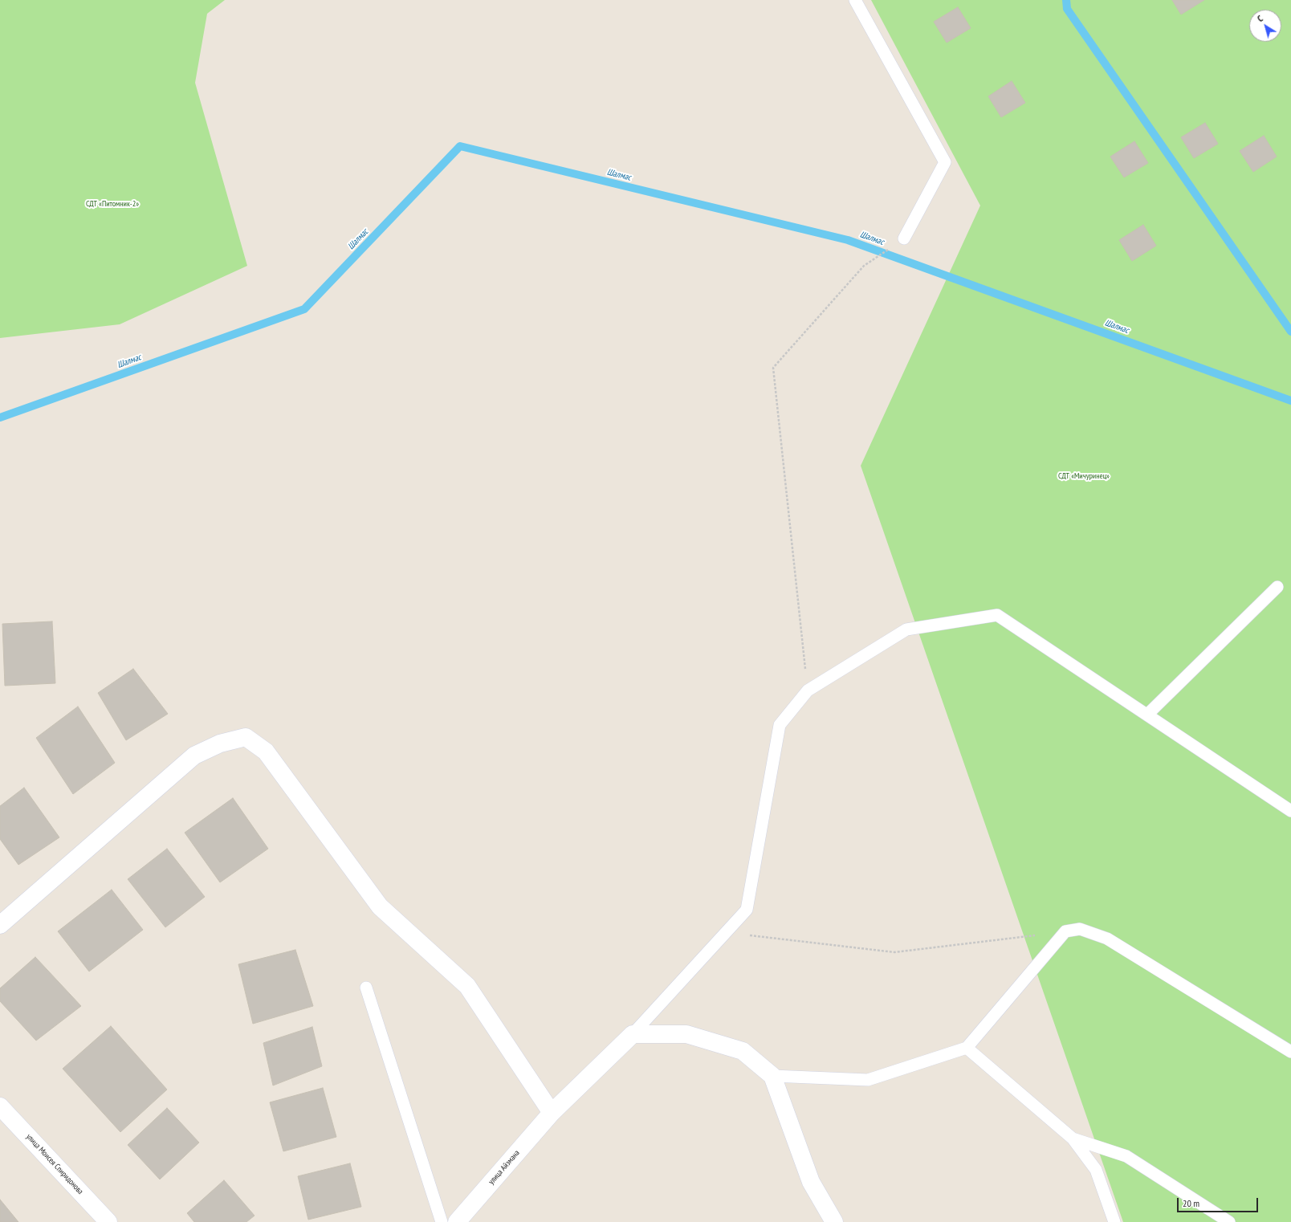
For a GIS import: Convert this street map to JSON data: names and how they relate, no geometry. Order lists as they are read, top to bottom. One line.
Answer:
{"streets":{"street":["улица Моисея Спиридонова","улица Айзмана"]},"water":["Шалмас"],"parks":["СДТ «Питомник-2»","СДТ «Мичуринец»"],"scale_bar":"20 m","north":"top left"}
